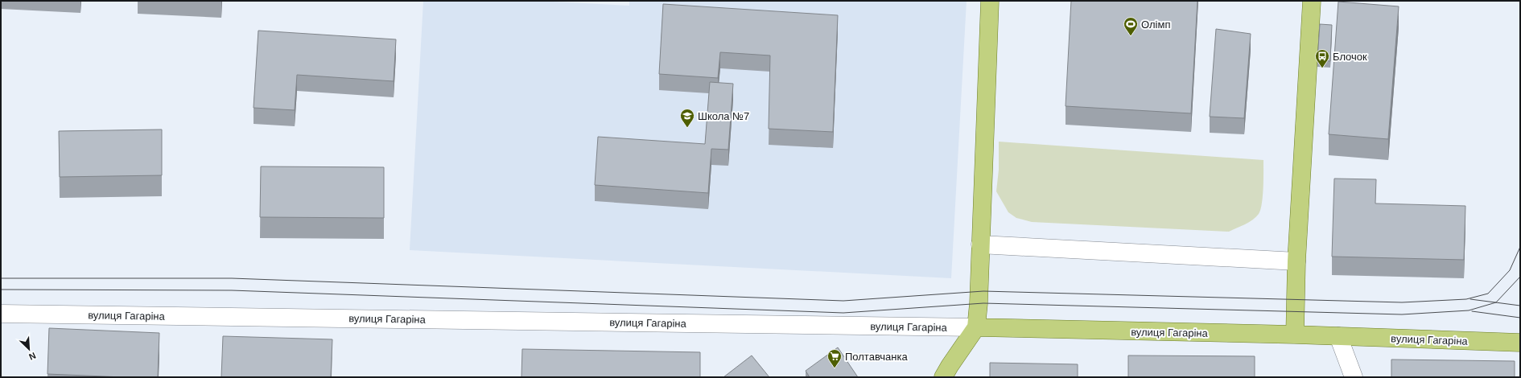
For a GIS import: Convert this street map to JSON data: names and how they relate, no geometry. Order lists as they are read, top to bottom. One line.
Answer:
{"streets":{"main road":["вулиця Гагаріна"]},"places":{"sports":["Олімп"],"bus stop":["Блочок"],"school or university":["Школа №7"],"supermarket":["Полтавчанка"]},"north":"bottom right"}
